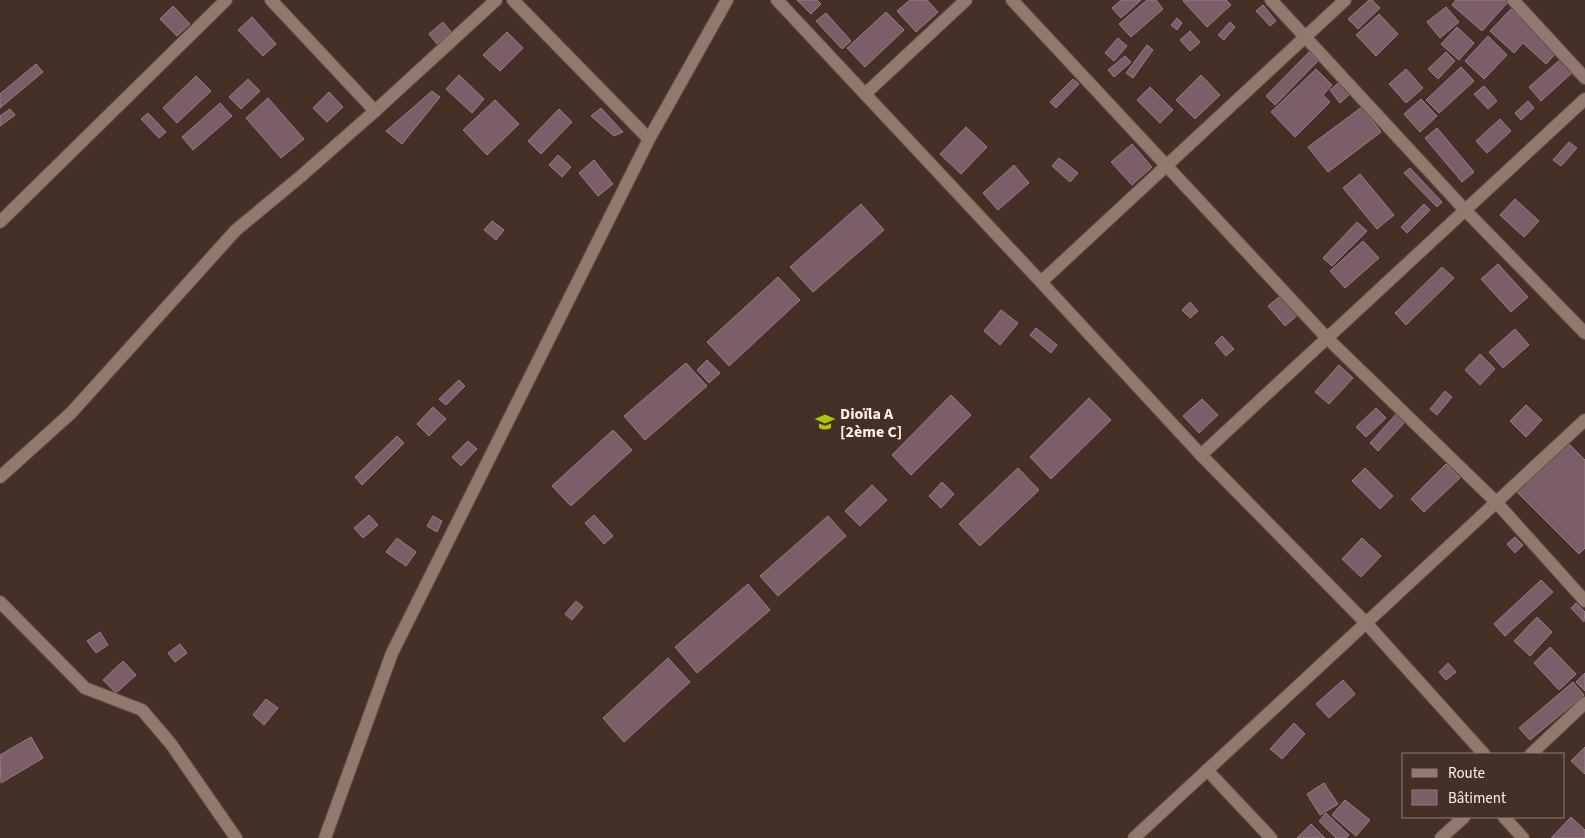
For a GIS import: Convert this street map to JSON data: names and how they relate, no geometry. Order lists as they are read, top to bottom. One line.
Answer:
{"places":{"school or university":["Dioïla A [2ème C]"]},"legend":["Route","Bâtiment"]}
